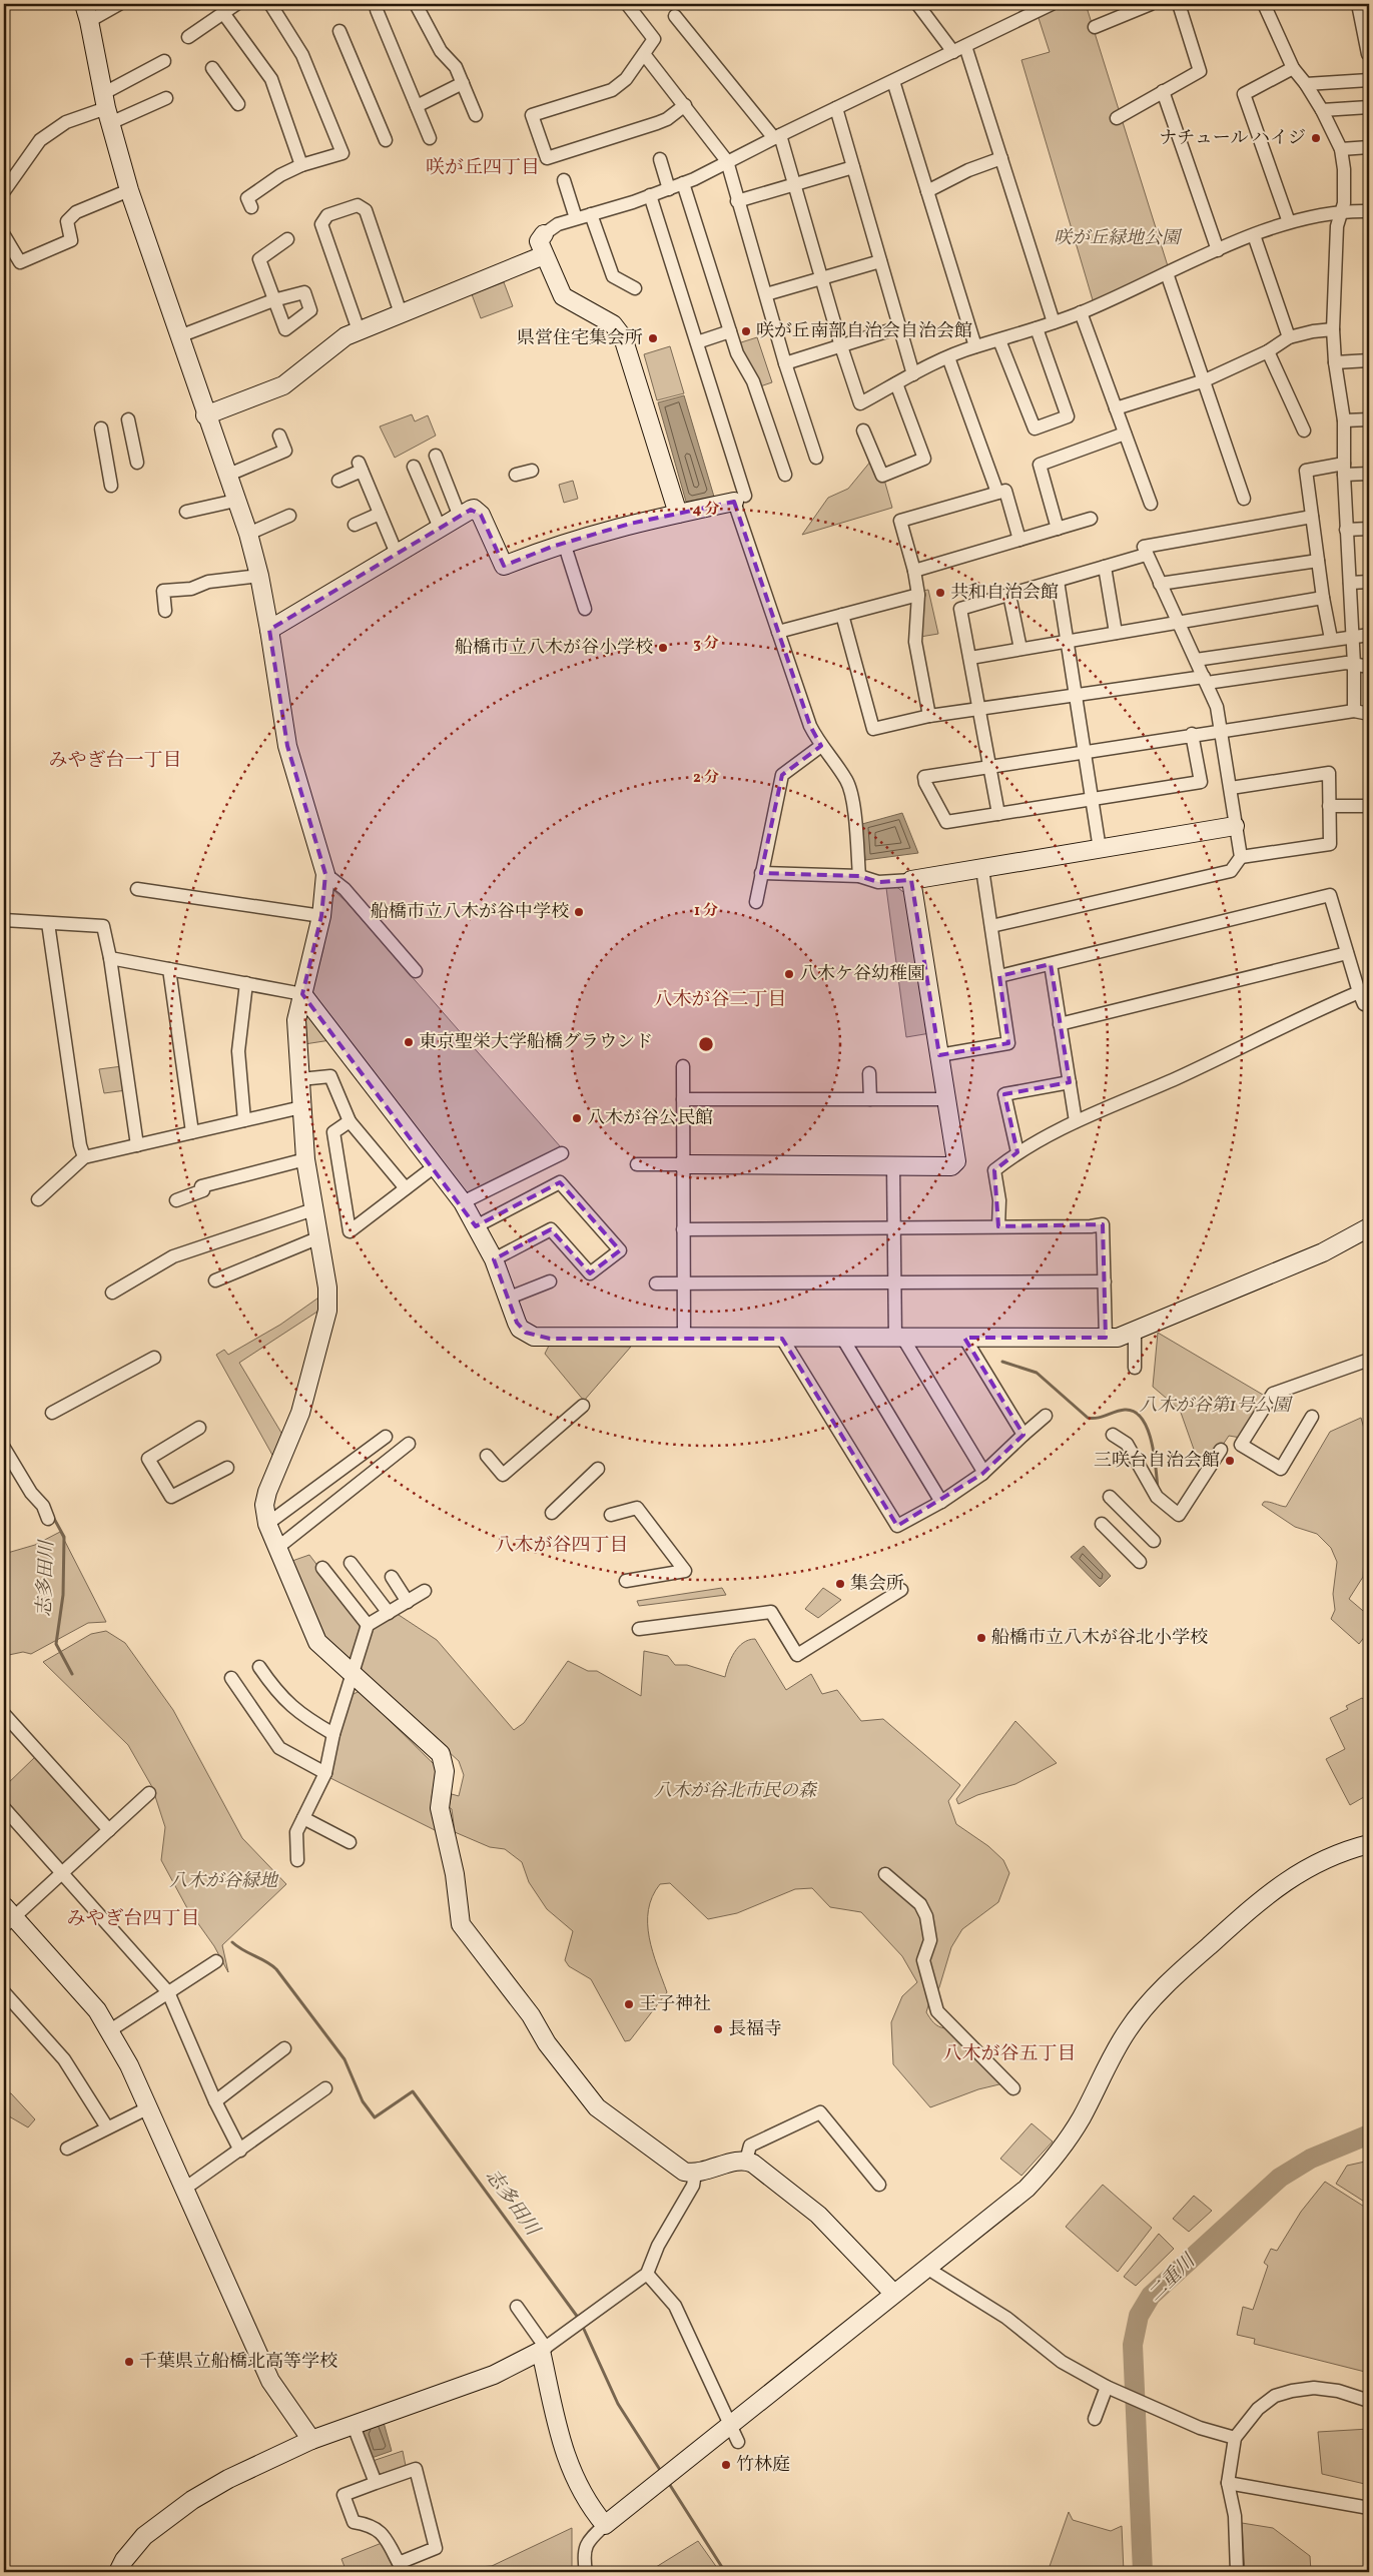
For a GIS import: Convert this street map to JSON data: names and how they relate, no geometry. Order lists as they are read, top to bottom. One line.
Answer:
{"districts":["咲が丘四丁目","みやぎ台一丁目","八木が谷二丁目","八木が谷四丁目","みやぎ台四丁目","八木が谷五丁目"],"water":["志多田川","二重川"],"parks":["咲が丘緑地公園","八木が谷第1号公園","八木が谷北市民の森","八木が谷緑地"],"places":["ナチュール ハイジ","咲が丘南部自治会自治会館","県営住宅集会所","共和自治会館","船橋市立八木が谷小学校","船橋市立八木が谷中学校","八木ケ谷幼稚園","東京聖栄大学船橋グラウンド","八木が谷公民館","三咲台自治会館","集会所","船橋市立八木が谷北小学校","王子神社","長福寺","千葉県立船橋北高等学校","竹林庭"],"rings":["4 分","3 分","2 分","1 分"]}
